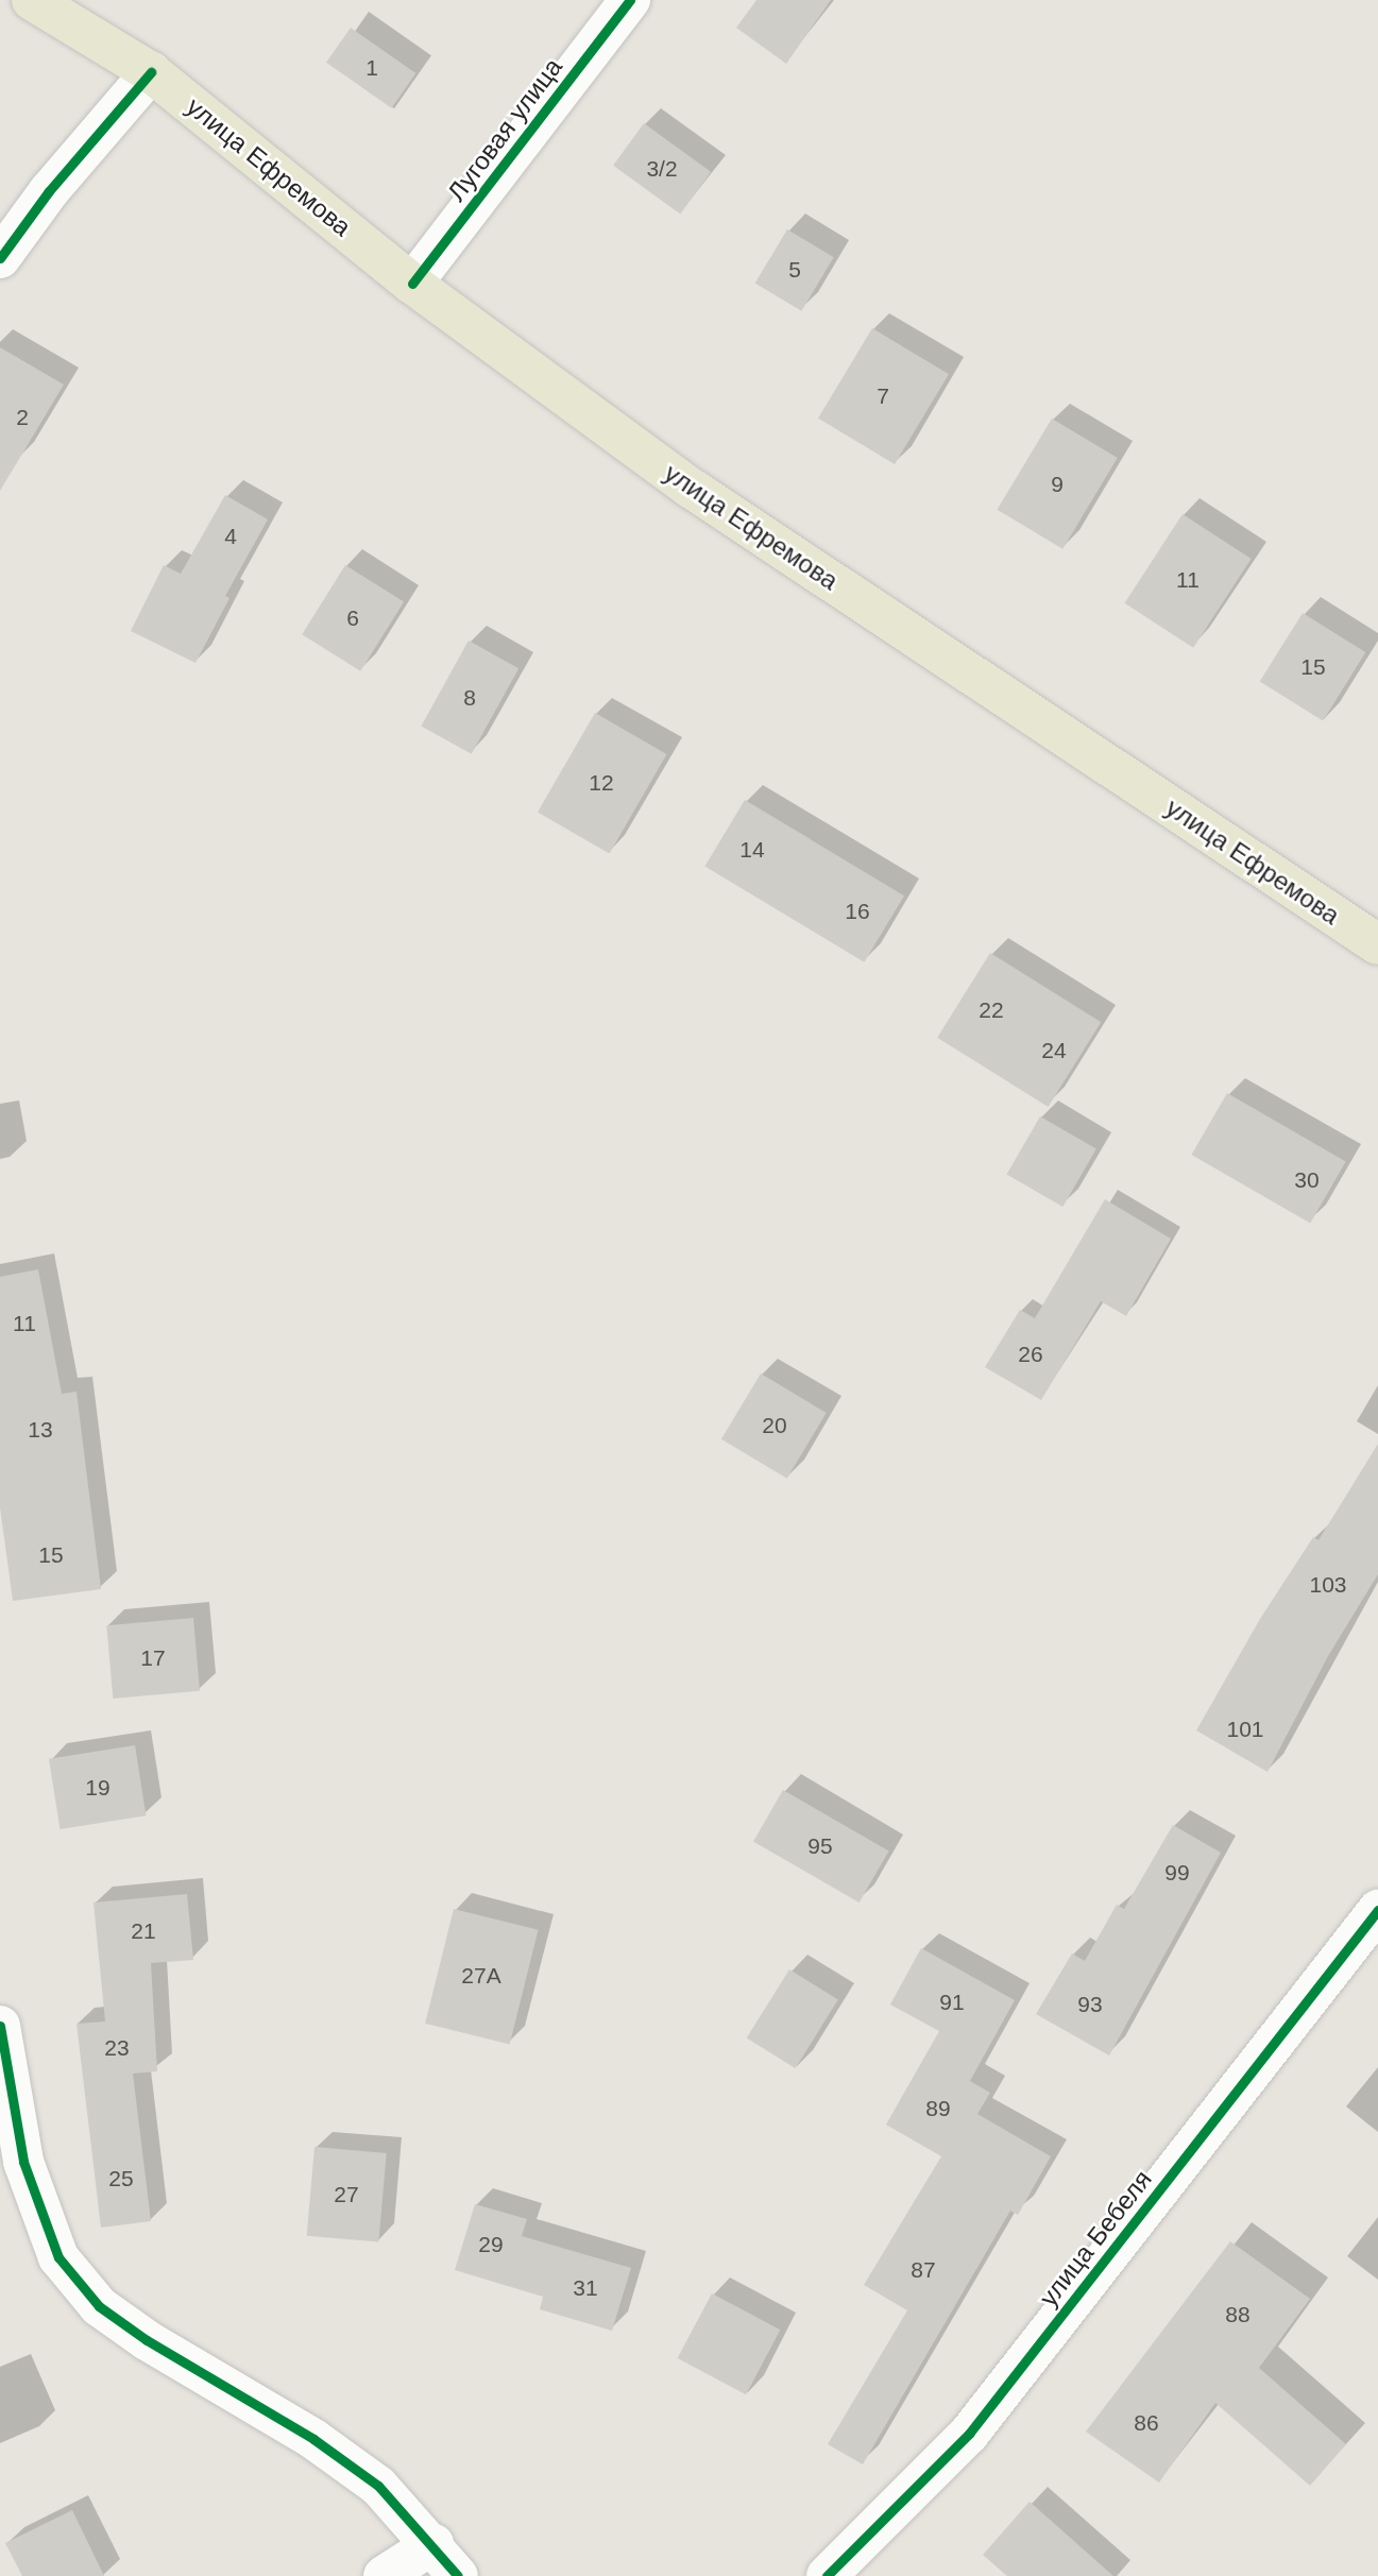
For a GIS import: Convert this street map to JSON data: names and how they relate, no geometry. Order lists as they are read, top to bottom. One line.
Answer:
{"streets":{"main road":["улица Ефремова"],"street":["Луговая улица","улица Бебеля"]},"crossings":[["Луговая улица","улица Ефремова"]],"house_numbers":["1","3/2","5","7","2","9","4","11","6","15","8","12","14","16","22","24","30","11","26","20","13","15","103","17","101","19","95","99","21","27А","91","93","23","89","25","27","29","87","31","88","86"]}
